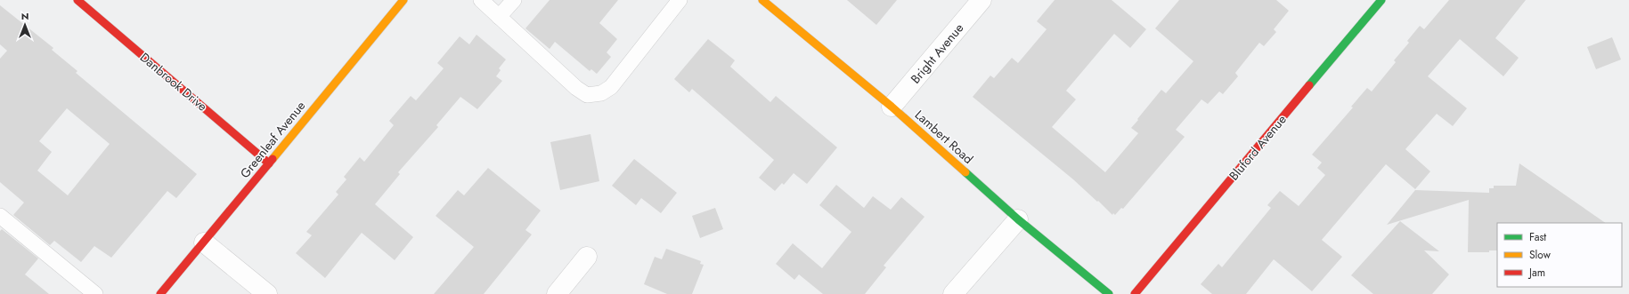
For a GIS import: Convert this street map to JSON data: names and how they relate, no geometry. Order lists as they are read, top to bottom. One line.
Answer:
{"streets":{"street":["Bright Avenue","Danbrook Drive","Lambert Road","Greenleaf Avenue","Bluford Avenue"]},"crossings":[["Bright Avenue","Lambert Road"],["Danbrook Drive","Greenleaf Avenue"]],"legend":["Fast","Slow","Jam"],"north":"top"}
